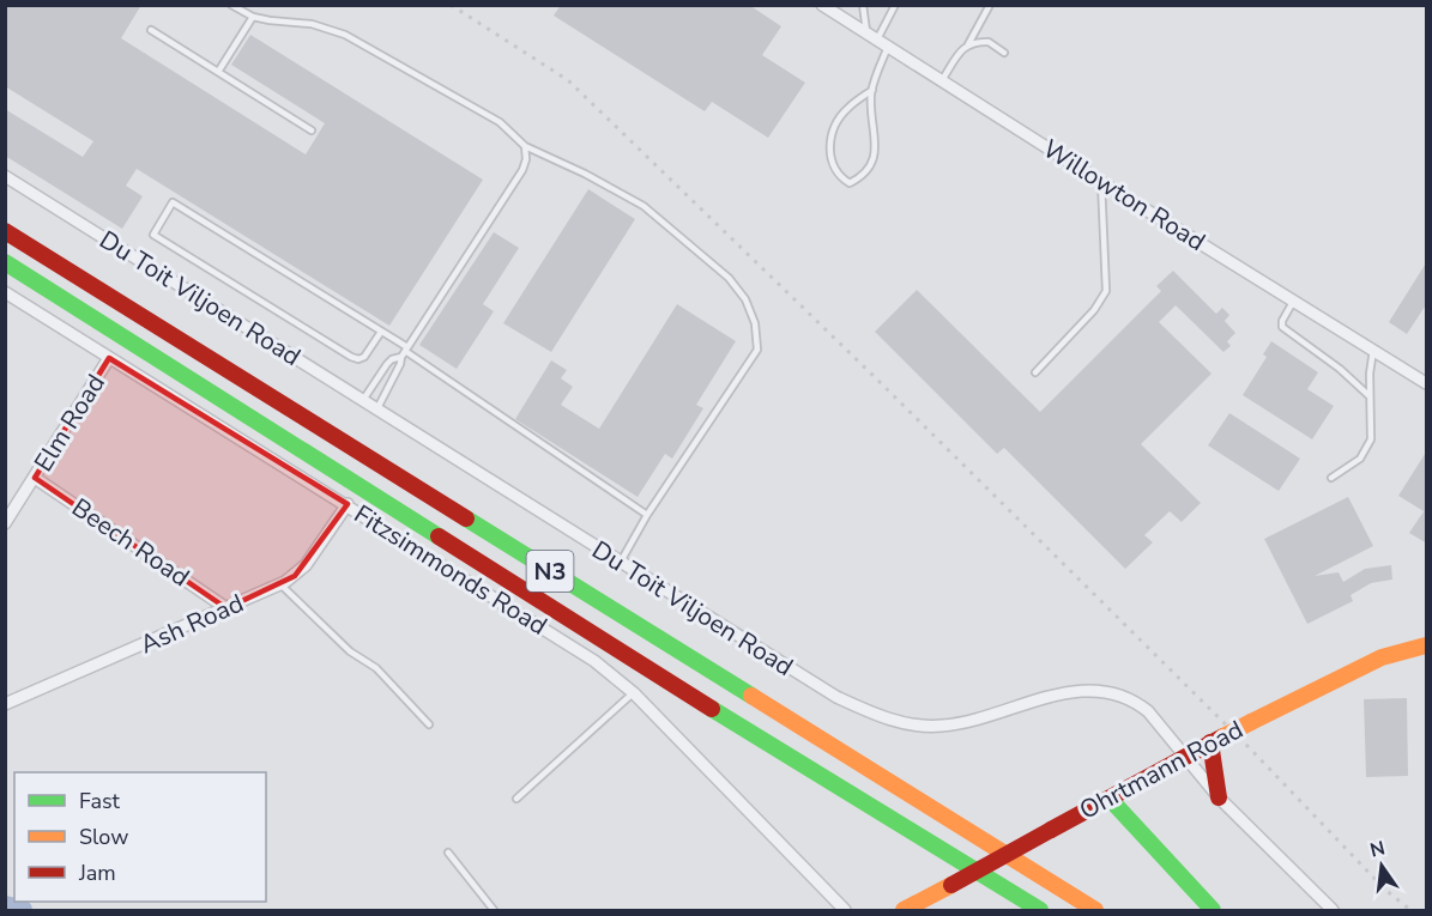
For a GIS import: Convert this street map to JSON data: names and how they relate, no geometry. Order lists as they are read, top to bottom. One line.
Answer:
{"streets":{"main road":["N3","Ohrtmann Road"],"street":["Willowton Road","Du Toit Viljoen Road","Elm Road","Beech Road","Fitzsimmonds Road","Ash Road"]},"crossings":[["Du Toit Viljoen Road","Ohrtmann Road"],["Elm Road","Beech Road"],["Elm Road","Fitzsimmonds Road"],["Beech Road","Ash Road"],["Fitzsimmonds Road","Ash Road"]],"legend":["Fast","Slow","Jam"],"north":"top"}
